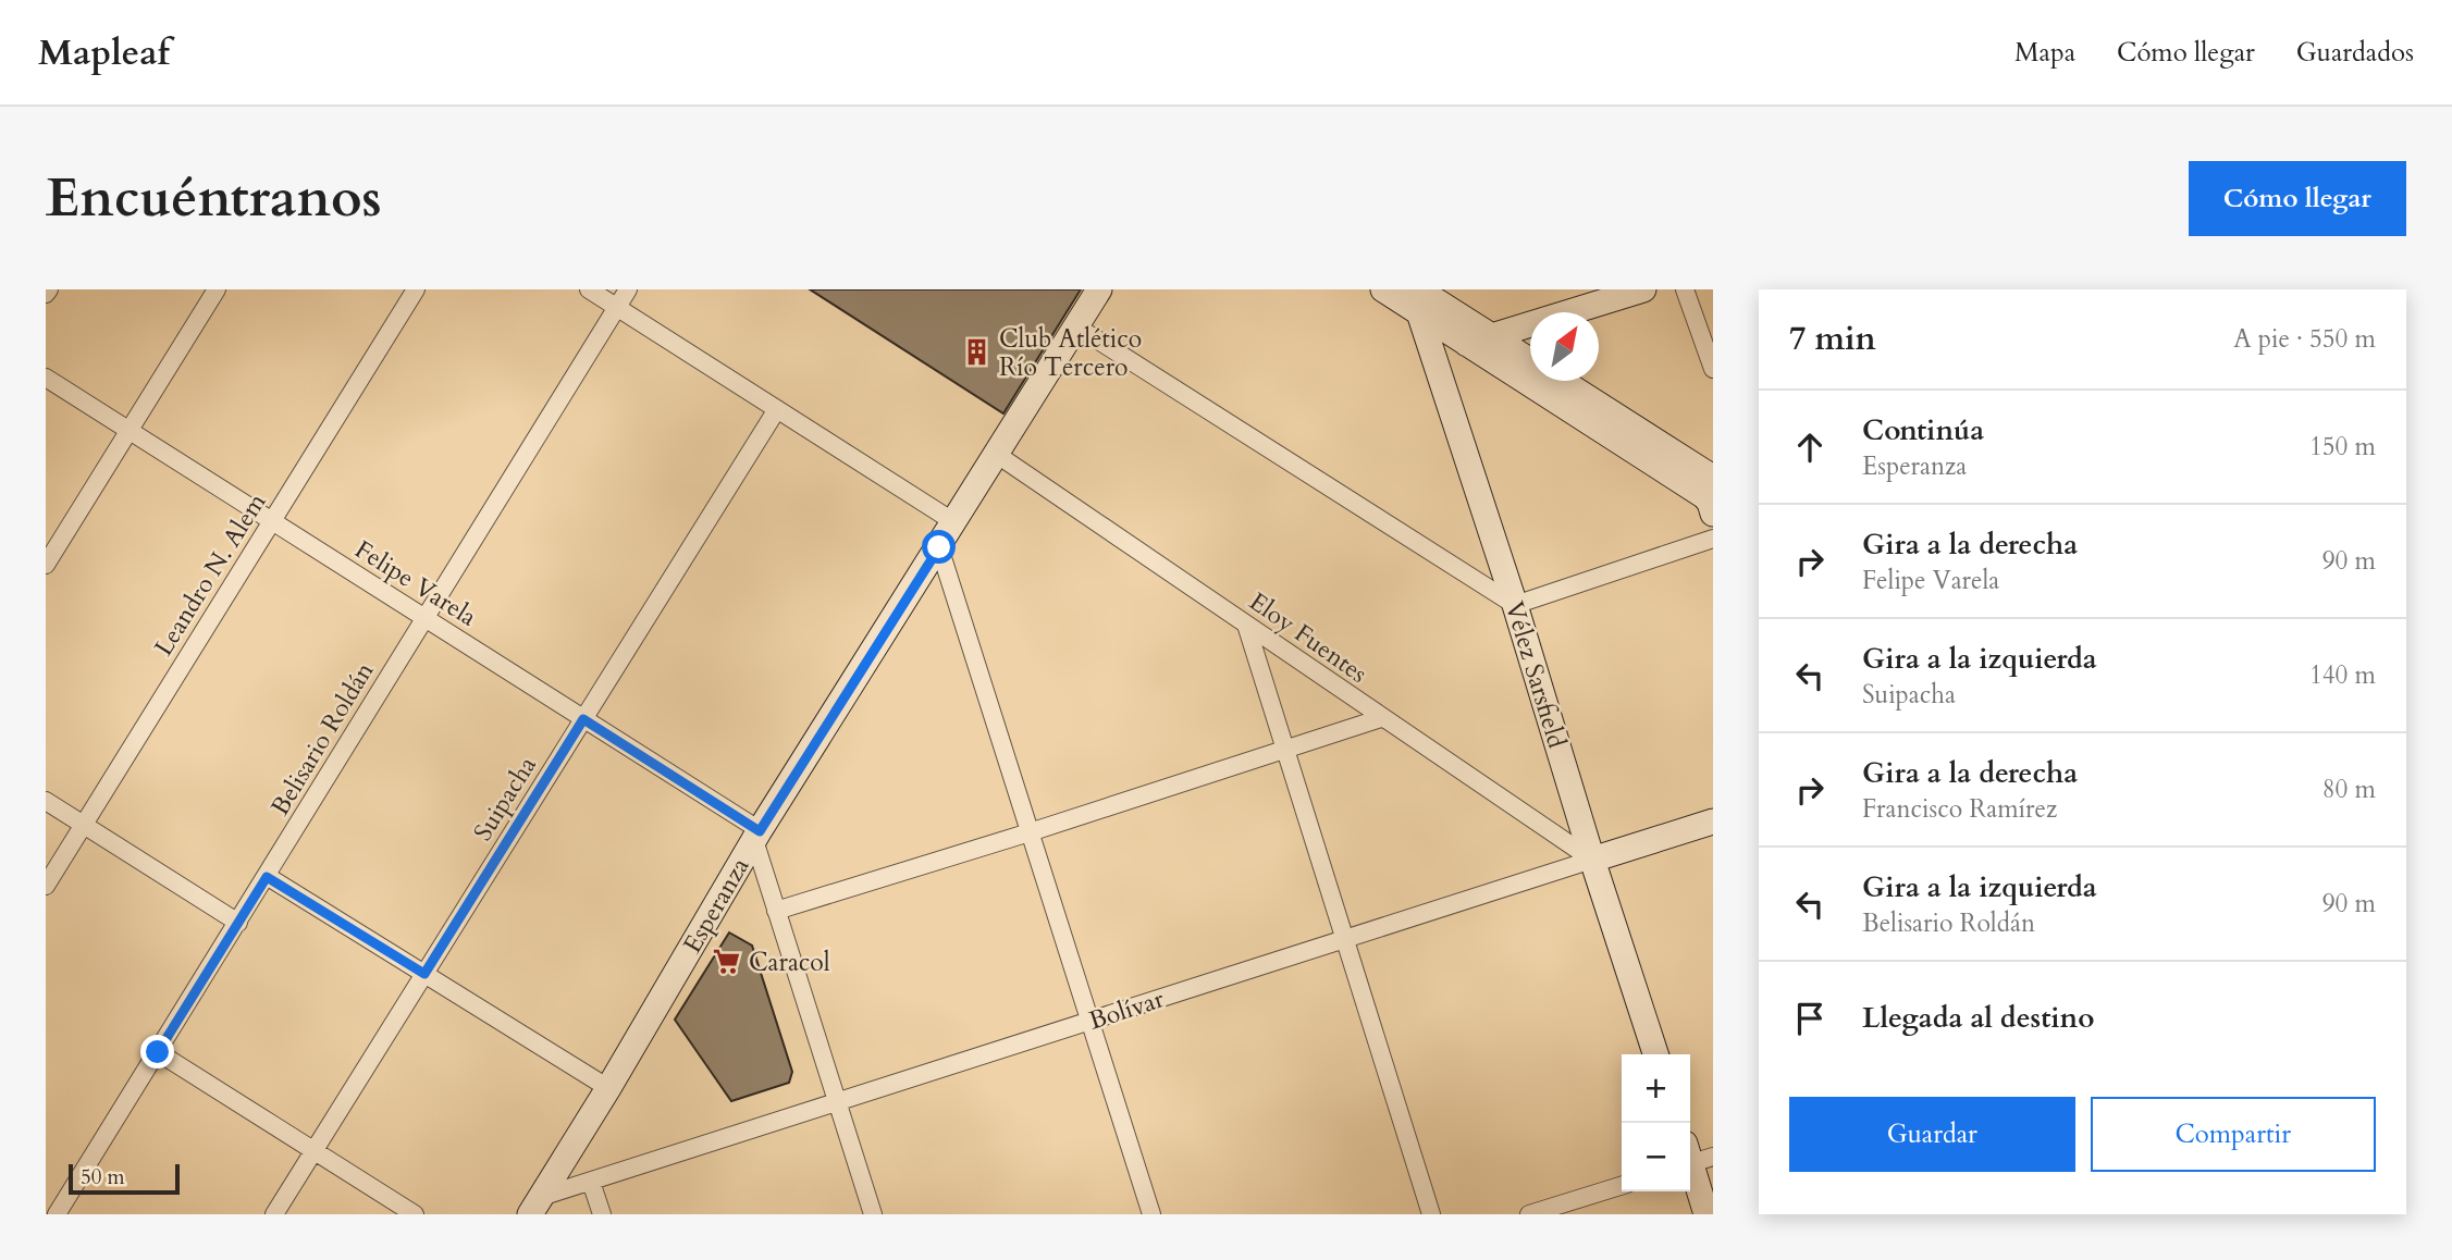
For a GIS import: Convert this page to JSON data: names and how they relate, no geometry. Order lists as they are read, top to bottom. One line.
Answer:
{"streets":{"main road":["Vélez Sarsfield","Esperanza","Bolívar"],"street":["Leandro N. Alem","Felipe Varela","Eloy Fuentes","Belisario Roldán","Suipacha"]},"crossings":[["Leandro N. Alem","Felipe Varela"],["Felipe Varela","Belisario Roldán"],["Felipe Varela","Suipacha"],["Felipe Varela","Esperanza"],["Eloy Fuentes","Vélez Sarsfield"],["Eloy Fuentes","Esperanza"],["Eloy Fuentes","Bolívar"],["Vélez Sarsfield","Bolívar"],["Esperanza","Bolívar"]],"places":{"building":["Club Atlético Río Tercero"],"supermarket":["Caracol"]},"scale_bar":"50 m","north":"top right","page":{"header":"Mapleaf","nav":["Mapa","Cómo llegar","Guardados"],"buttons":["Cómo llegar",["Guardar","Compartir"]],"title":"Encuéntranos","heading":["7 min","A pie · 550 m"],"list":[["Continúa","Esperanza","150 m"],["Gira a la derecha","Felipe Varela","90 m"],["Gira a la izquierda","Suipacha","140 m"],["Gira a la derecha","Francisco Ramírez","80 m"],["Gira a la izquierda","Belisario Roldán","90 m"],"Llegada al destino"],"map_buttons":["+","−"],"scale":"50 m"}}
